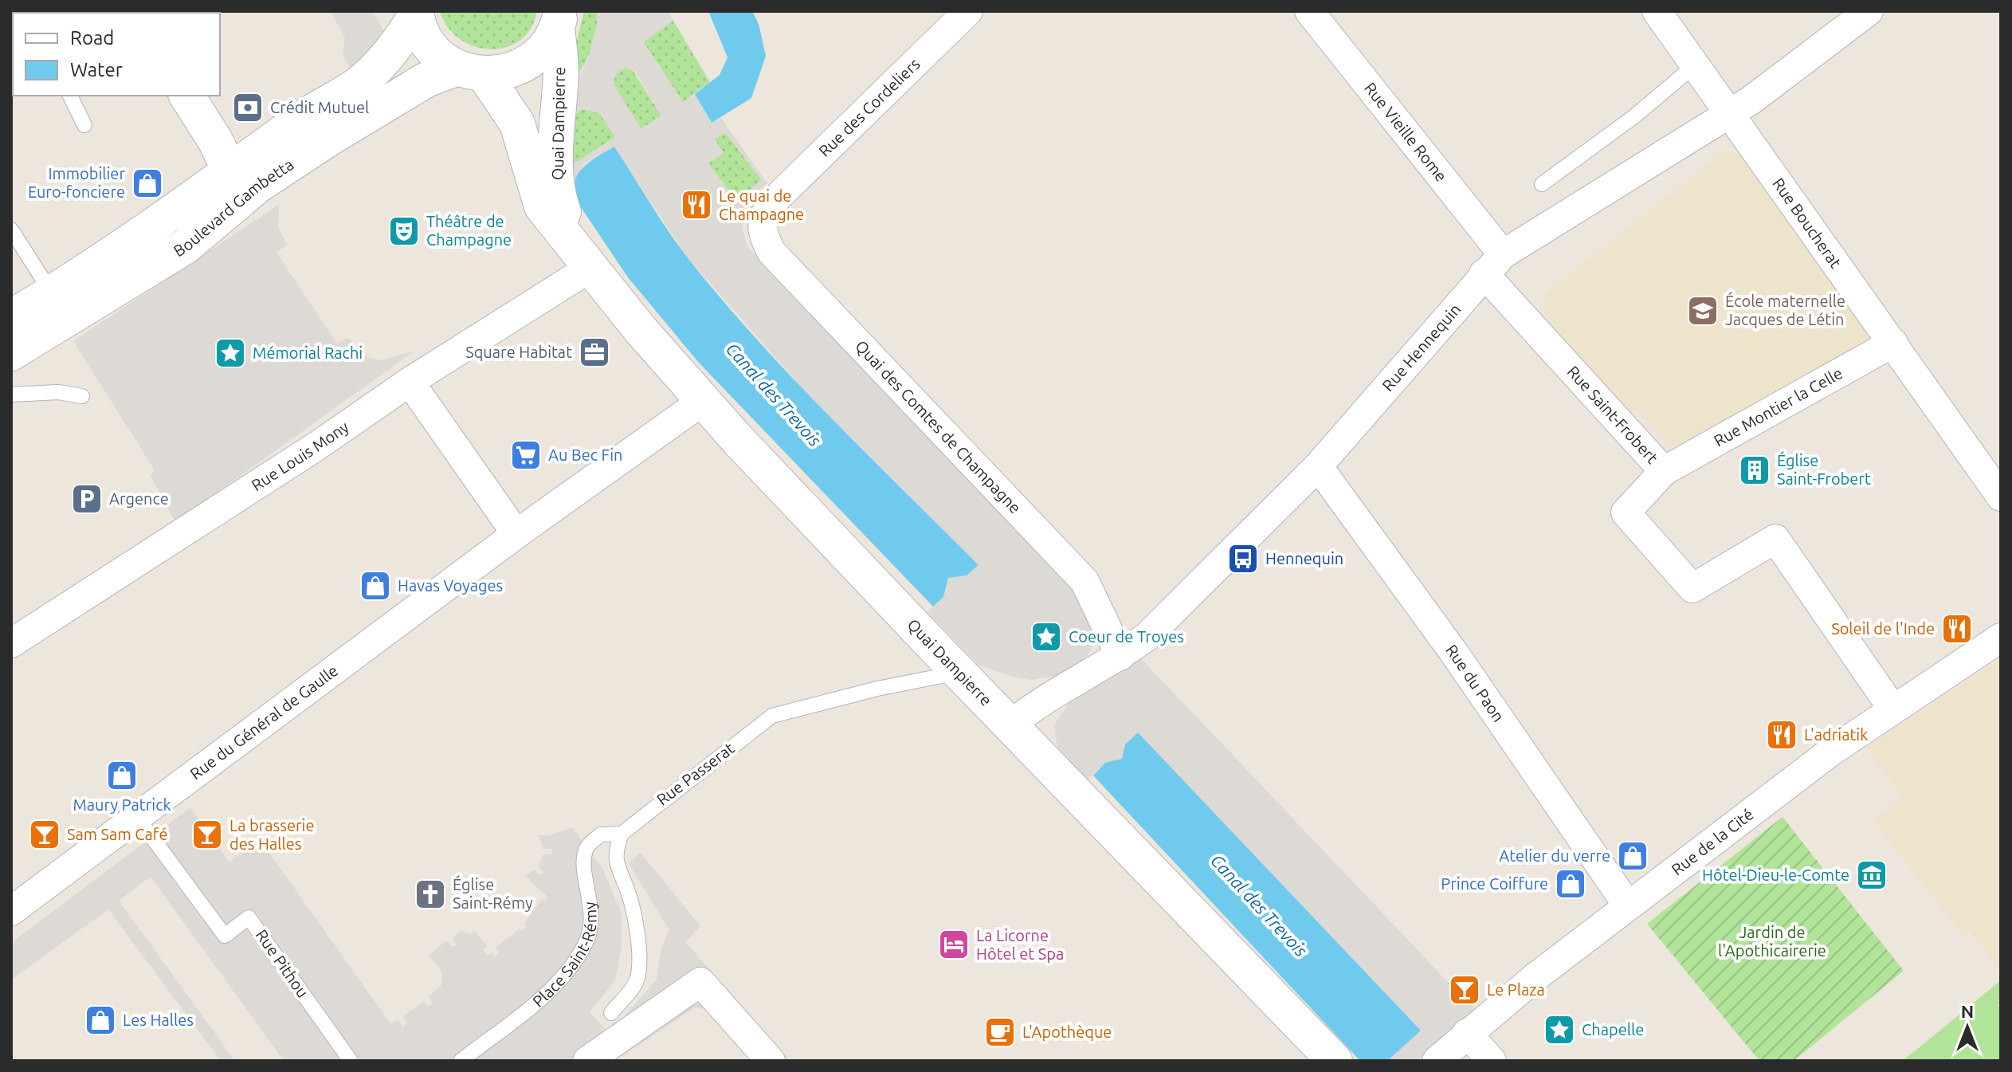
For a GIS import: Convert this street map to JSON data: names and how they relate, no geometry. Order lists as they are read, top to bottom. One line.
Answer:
{"streets":{"main road":["Quai Dampierre","Boulevard Gambetta"],"street":["Rue des Cordeliers","Rue Vieille Rome","Rue Boucherat","Rue Hennequin","Rue Montier la Celle","Rue Saint-Frobert","Quai des Comtes de Champagne","Rue Louis Mony","Rue du Paon","Rue du Général de Gaulle","Rue de la Cité"],"lane":["Rue Passerat","Place Saint-Rémy","Rue Pithou"]},"crossings":[["Rue des Cordeliers","Quai des Comtes de Champagne"],["Quai Dampierre","Boulevard Gambetta"],["Quai Dampierre","Rue Hennequin"],["Quai Dampierre","Rue Louis Mony"],["Quai Dampierre","Rue du Général de Gaulle"],["Quai Dampierre","Rue Passerat"],["Rue Vieille Rome","Rue Hennequin"],["Rue Vieille Rome","Rue Saint-Frobert"],["Rue Boucherat","Rue Hennequin"],["Rue Boucherat","Rue Montier la Celle"],["Rue Hennequin","Rue Saint-Frobert"],["Rue Hennequin","Quai des Comtes de Champagne"],["Rue Hennequin","Rue du Paon"],["Rue Montier la Celle","Rue Saint-Frobert"],["Rue Saint-Frobert","Rue de la Cité"],["Rue du Paon","Rue de la Cité"],["Rue du Général de Gaulle","Rue Pithou"],["Rue Passerat","Place Saint-Rémy"]],"water":["Canal des Trevois"],"parks":["Jardin de l'Apothicairerie"],"places":{"bank":["Crédit Mutuel"],"shop":["Immobilier Euro-fonciere","Havas Voyages","Maury Patrick","Atelier du verre","Prince Coiffure","Les Halles"],"restaurant":["Le quai de Champagne","Soleil de l'Inde","L'adriatik"],"theatre":["Théâtre de Champagne"],"school or university":["École maternelle Jacques de Létin"],"office":["Square Habitat"],"place":["Mémorial Rachi","Coeur de Troyes","Chapelle"],"supermarket":["Au Bec Fin"],"building":["Église Saint-Frobert"],"parking":["Argence"],"bus stop":["Hennequin"],"bar":["Sam Sam Café","La brasserie des Halles","Le Plaza"],"museum":["Hôtel-Dieu-le-Comte"],"church":["Église Saint-Rémy"],"hotel":["La Licorne Hôtel et Spa"],"cafe":["L'Apothèque"]},"legend":["Road","Water"],"north":"top"}
